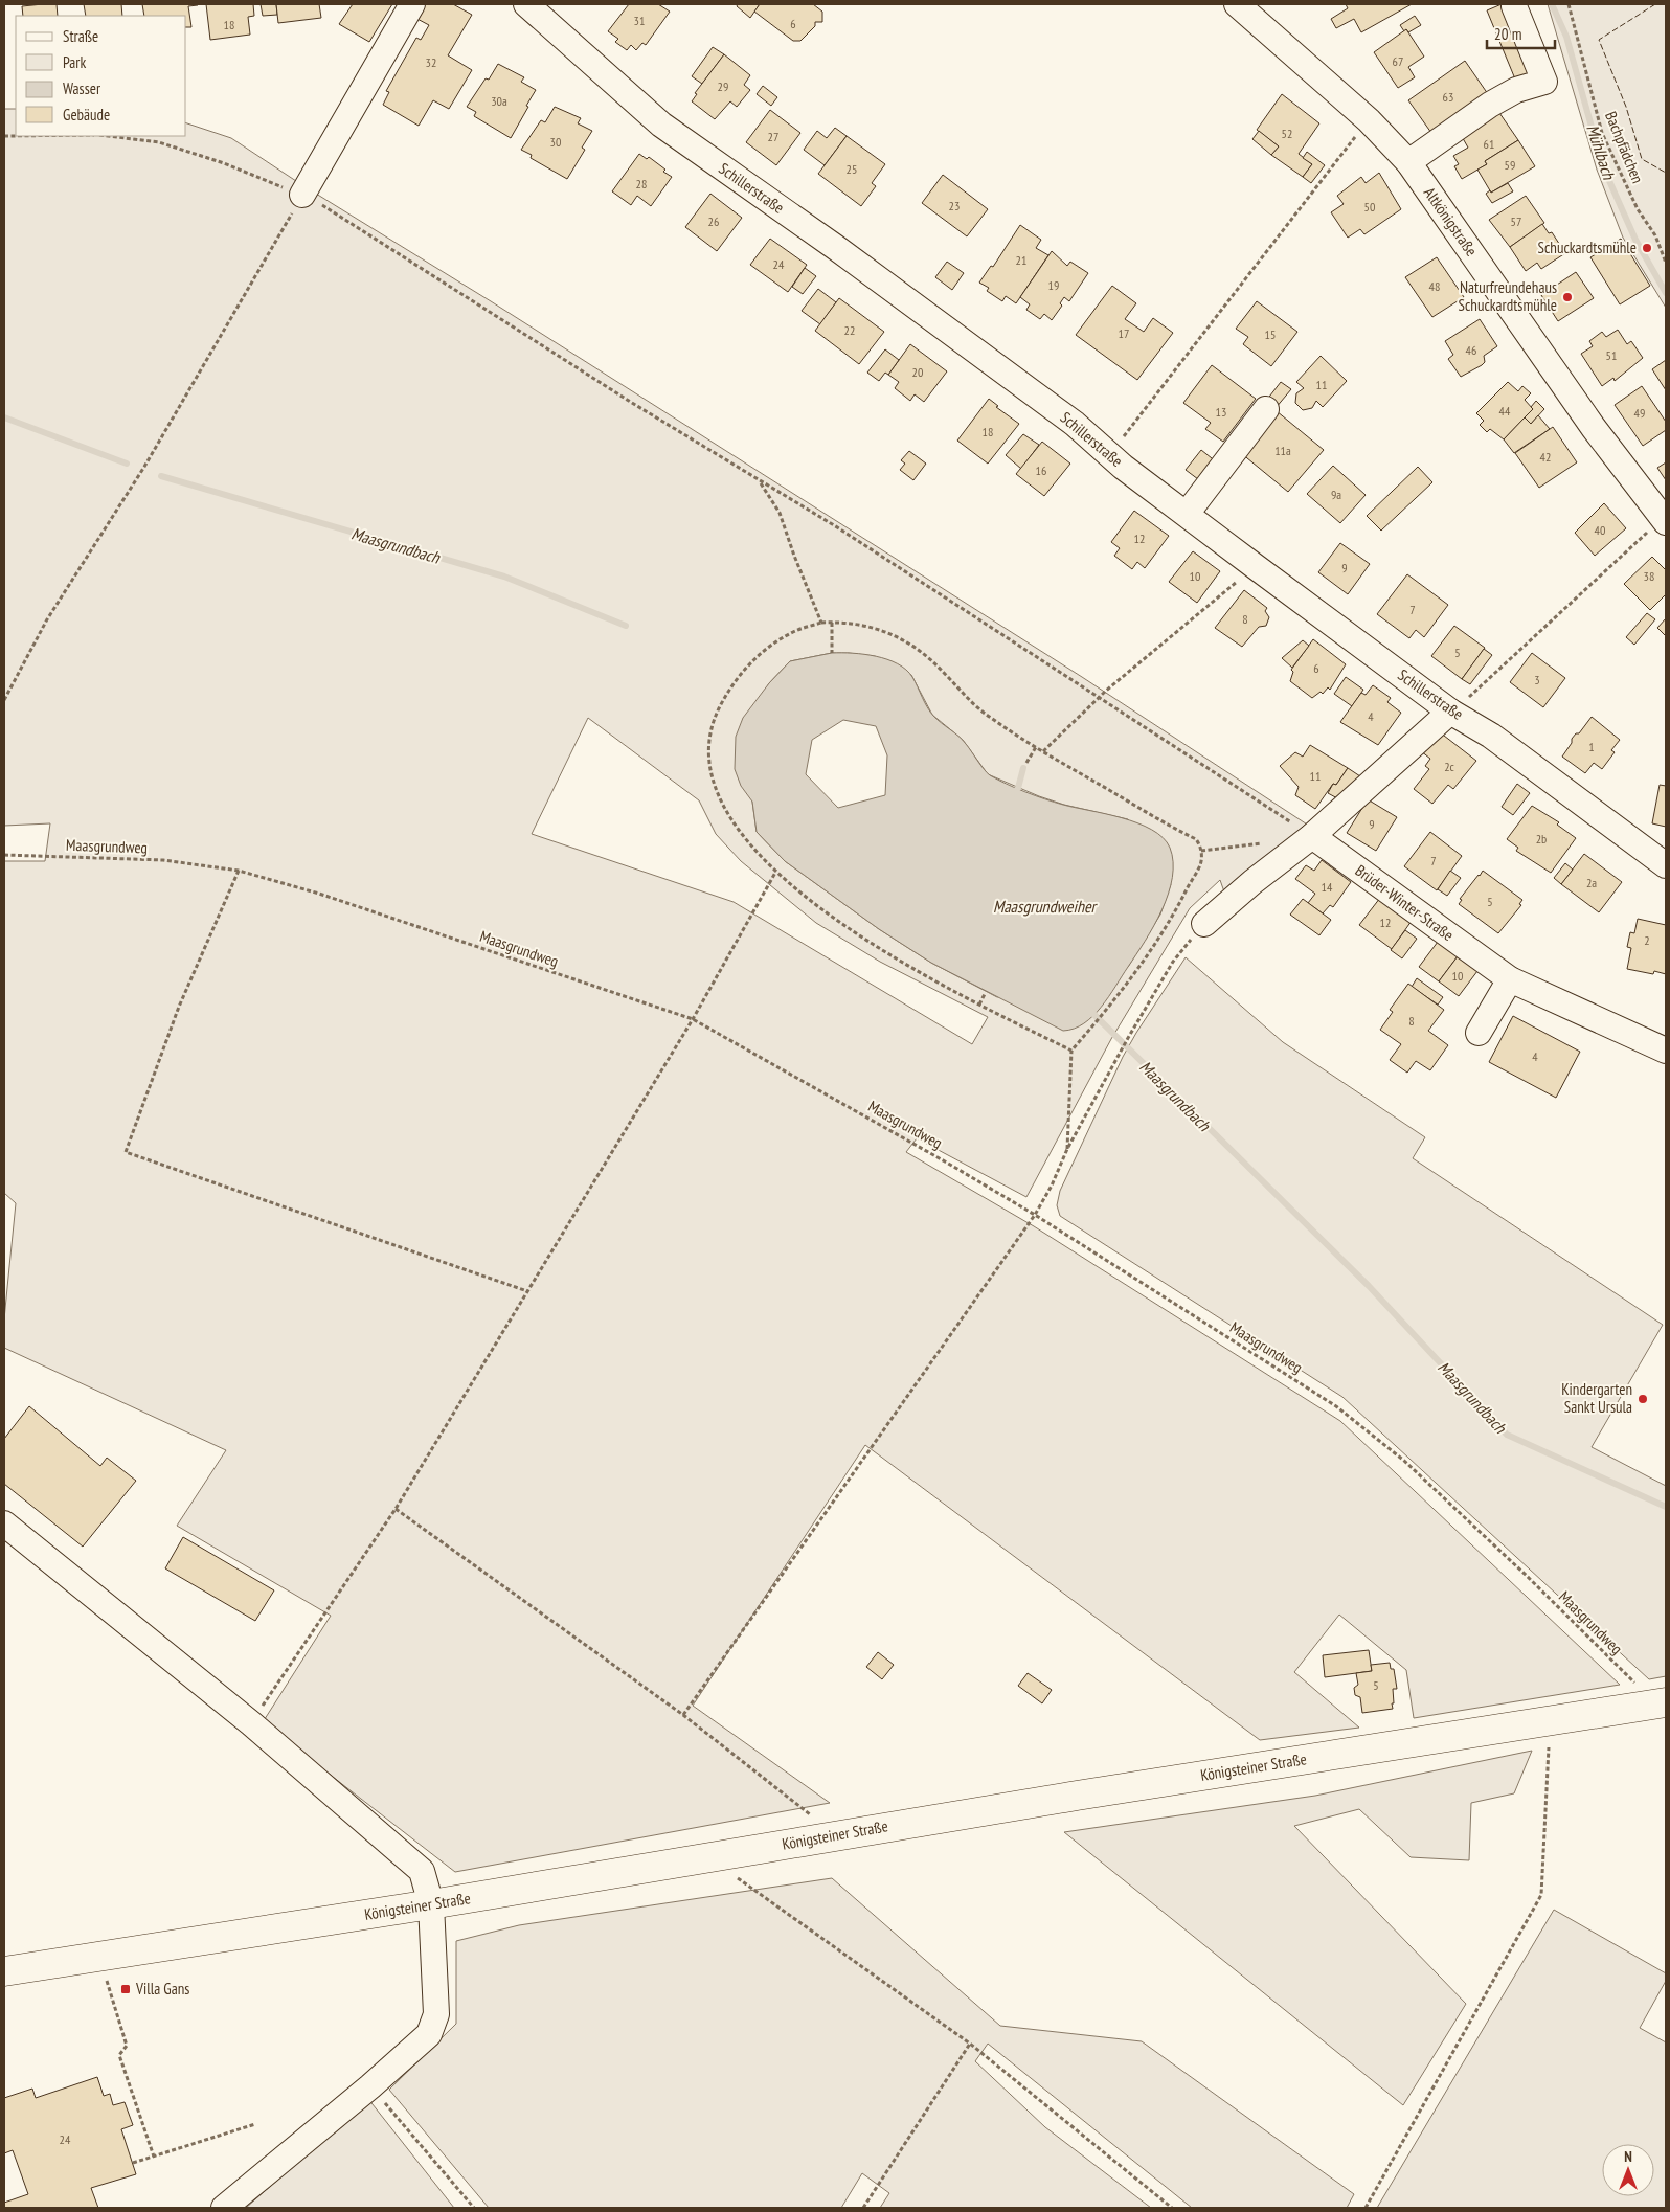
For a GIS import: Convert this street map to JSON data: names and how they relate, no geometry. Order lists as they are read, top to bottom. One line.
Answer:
{"streets":{"main road":["Königsteiner Straße"],"street":["Schillerstraße","Altkönigstraße","Brüder-Winter-Straße"],"path":["Bachpfädchen","Maasgrundweg"]},"crossings":[["Maasgrundweg","Königsteiner Straße"]],"water":["Mühlbach","Maasgrundbach","Maasgrundweiher"],"places":{"other":["Schuckardtsmühle","Naturfreundehaus Schuckardtsmühle","Kindergarten Sankt Ursula"],"transit":["Villa Gans"]},"house_numbers":["31","6","18","67","32","29","63","30a","52","27","30","61","59","25","28","23","50","26","57","21","24","19","48","22","17","15","46","51","20","11","44","13","49","18","11a","42","16","9a","40","12","9","10","38","7","8","5","6","3","4","1","2c","11","9","2b","7","2a","14","5","12","2","10","8","4","5","24"],"legend":["Straße","Park","Wasser","Gebäude"],"scale_bar":"20 m","north":"top"}
